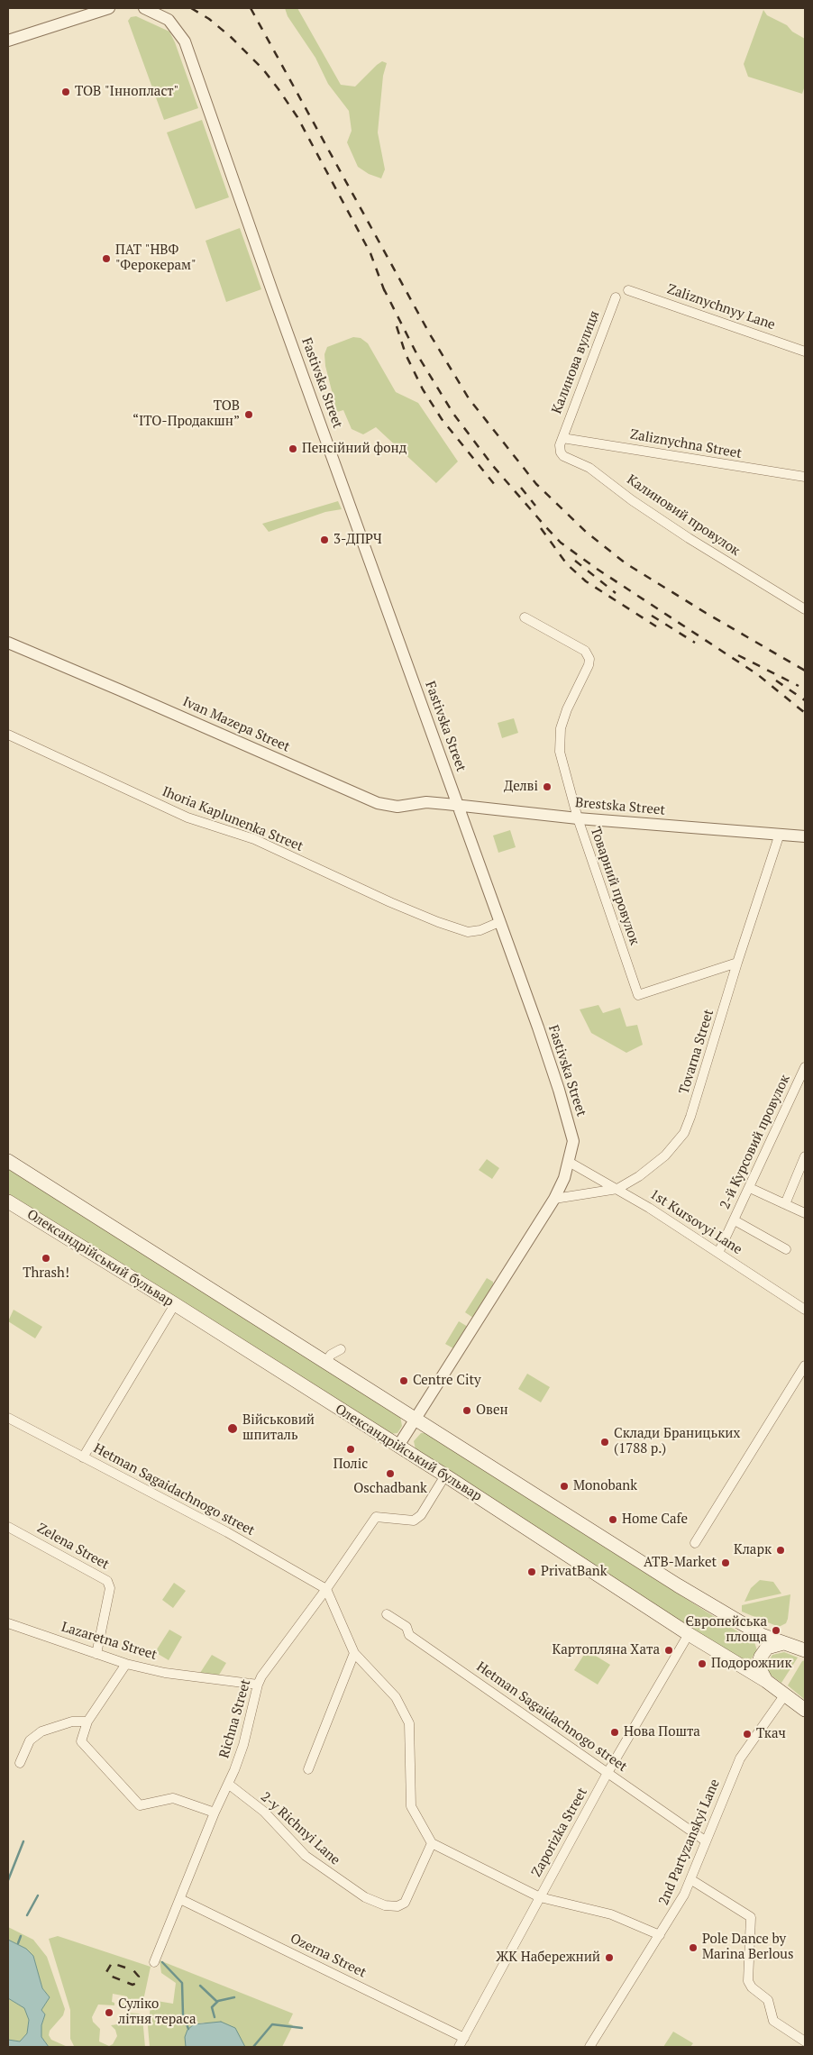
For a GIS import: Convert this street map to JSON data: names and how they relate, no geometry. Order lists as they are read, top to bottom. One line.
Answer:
{"streets":{"main road":["Олександрійський бульвар"],"street":["Zaliznychnyy Lane","Калинова вулиця","Fastivska Street","Zaliznychna Street","Калиновий провулок","Ivan Mazepa Street","Brestska Street","Ihoria Kaplunenka Street","Товарний провулок","Tovarna Street","2-й Курсовий провулок","1st Kursovyi Lane","Hetman Sagaidachnogo street","Zelena Street","Lazaretna Street","Richna Street","2-y Richnyi Lane","Zaporizka Street","2nd Partyzanskyi Lane","Ozerna Street"]},"crossings":[["Калинова вулиця","Zaliznychna Street"],["Калинова вулиця","Калиновий провулок"],["Fastivska Street","Ivan Mazepa Street"],["Fastivska Street","Brestska Street"],["Fastivska Street","Ihoria Kaplunenka Street"],["Fastivska Street","Tovarna Street"],["Fastivska Street","1st Kursovyi Lane"],["Fastivska Street","Олександрійський бульвар"],["Zaliznychna Street","Калиновий провулок"],["Ivan Mazepa Street","Brestska Street"],["Brestska Street","Товарний провулок"],["Brestska Street","Tovarna Street"],["Товарний провулок","Tovarna Street"],["Tovarna Street","1st Kursovyi Lane"],["2-й Курсовий провулок","1st Kursovyi Lane"],["Олександрійський бульвар","Richna Street"],["Олександрійський бульвар","Zaporizka Street"],["Олександрійський бульвар","2nd Partyzanskyi Lane"],["Hetman Sagaidachnogo street","Richna Street"],["Hetman Sagaidachnogo street","Zaporizka Street"],["Hetman Sagaidachnogo street","2nd Partyzanskyi Lane"],["Zelena Street","Lazaretna Street"],["Lazaretna Street","Richna Street"],["Richna Street","2-y Richnyi Lane"],["Richna Street","Ozerna Street"],["Zaporizka Street","Ozerna Street"]],"places":["ТОВ \"Іннопласт\"","ПАТ \"НВФ \"Ферокерам\"","ТОВ “ІТО-Продакшн”","Пенсійний фонд","3-ДПРЧ","Делві","Thrash!","Centre City","Овен","Військовий шпиталь","Склади Браницьких (1788 р.)","Поліс","Oschadbank","Monobank","Home Cafe","Кларк","ATB-Market","PrivatBank","Європейська площа","Картопляна Хата","Подорожник","Нова Пошта","Ткач","Pole Dance by Marina Berlous","ЖК Набережний","Суліко літня тераса"]}
